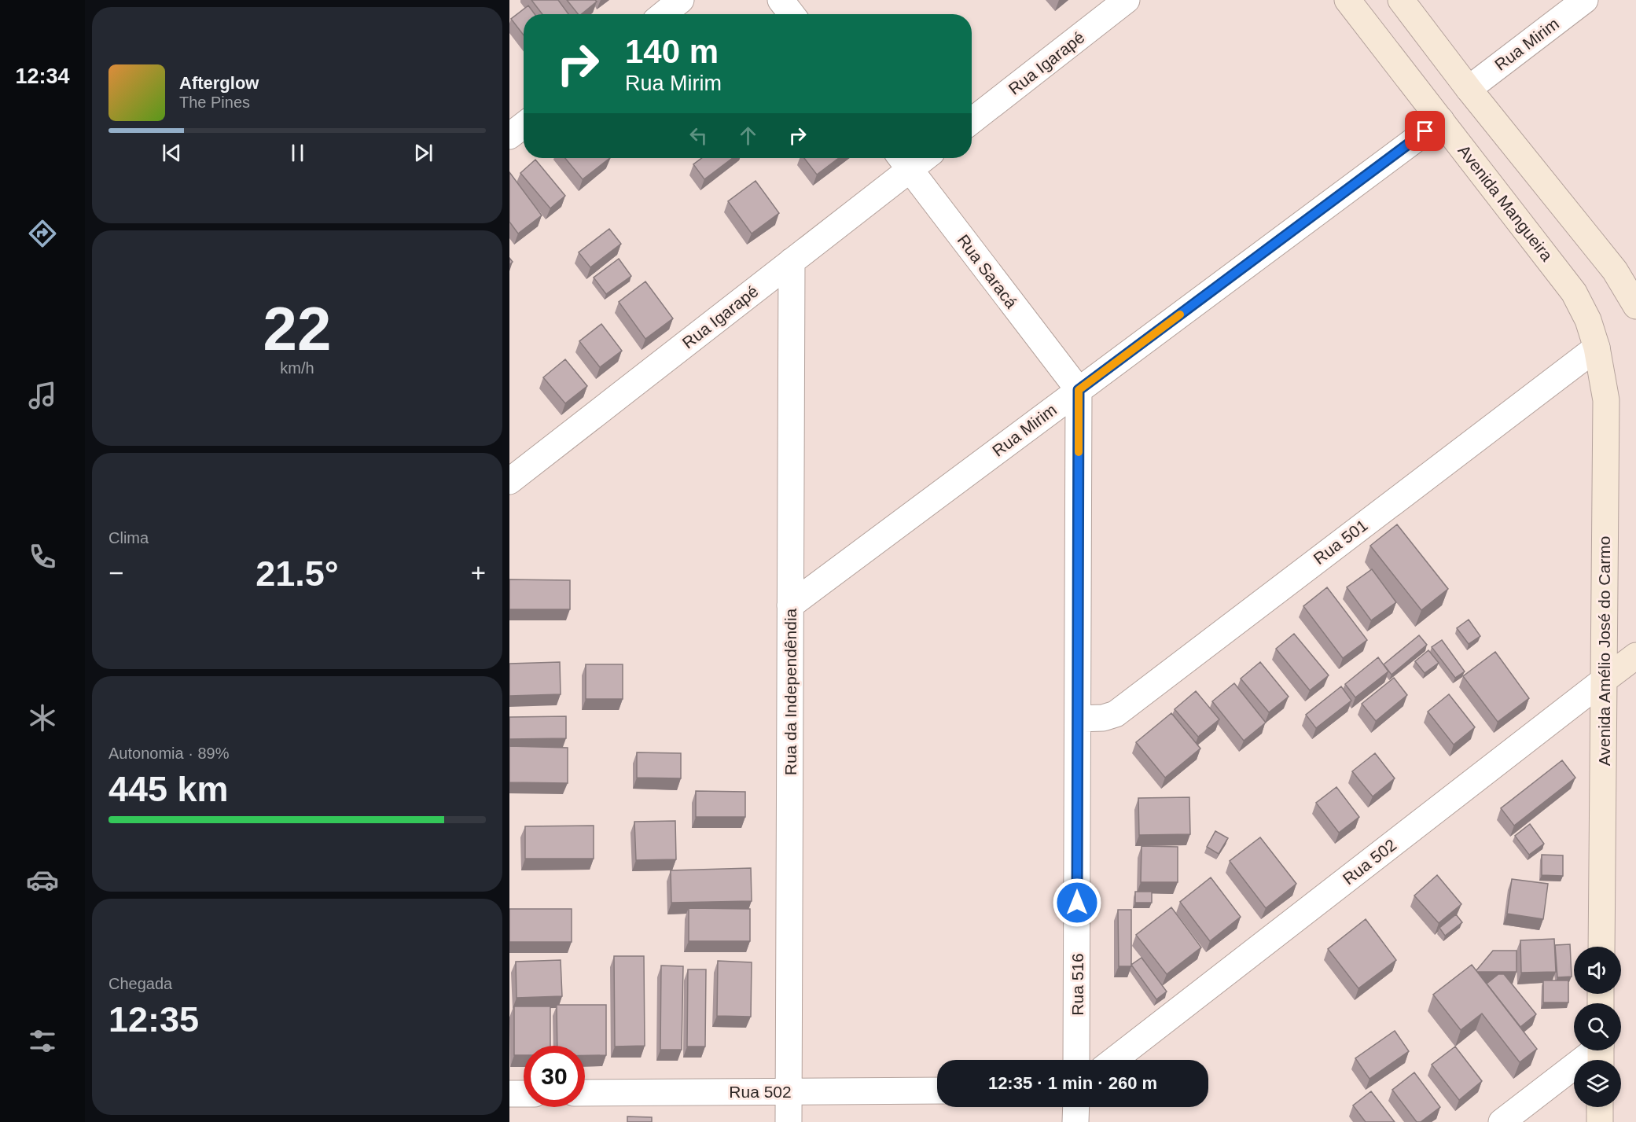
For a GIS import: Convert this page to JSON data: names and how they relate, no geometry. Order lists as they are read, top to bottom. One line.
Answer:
{"streets":{"street":["Rua Mirim","Rua Igarapé","Avenida Mangueira","Rua Saracá","Rua 501","Avenida Amélio José do Carmo","Rua da Independêndia","Rua 502","Rua 516"]},"crossings":[["Rua Mirim","Avenida Mangueira"],["Rua Mirim","Rua Saracá"],["Rua Mirim","Rua da Independêndia"],["Rua Mirim","Rua 516"],["Rua Igarapé","Rua Saracá"],["Rua Igarapé","Rua da Independêndia"],["Avenida Mangueira","Rua 501"],["Avenida Mangueira","Avenida Amélio José do Carmo"],["Rua Saracá","Rua 516"],["Rua 501","Avenida Amélio José do Carmo"],["Rua 501","Rua 516"],["Avenida Amélio José do Carmo","Rua 502"],["Rua da Independêndia","Rua 502"]],"page":{"tabs":"12:34","turn":["140 m","Rua Mirim"],"song":["Afterglow","The Pines"],"tile":[["22","km/h"],"Clima",["Autonomia · 89%","445 km"],["Chegada","12:35"]],"heat":["−","21.5°","+"],"limit":"30","trip":"12:35 · 1 min · 260 m"}}
